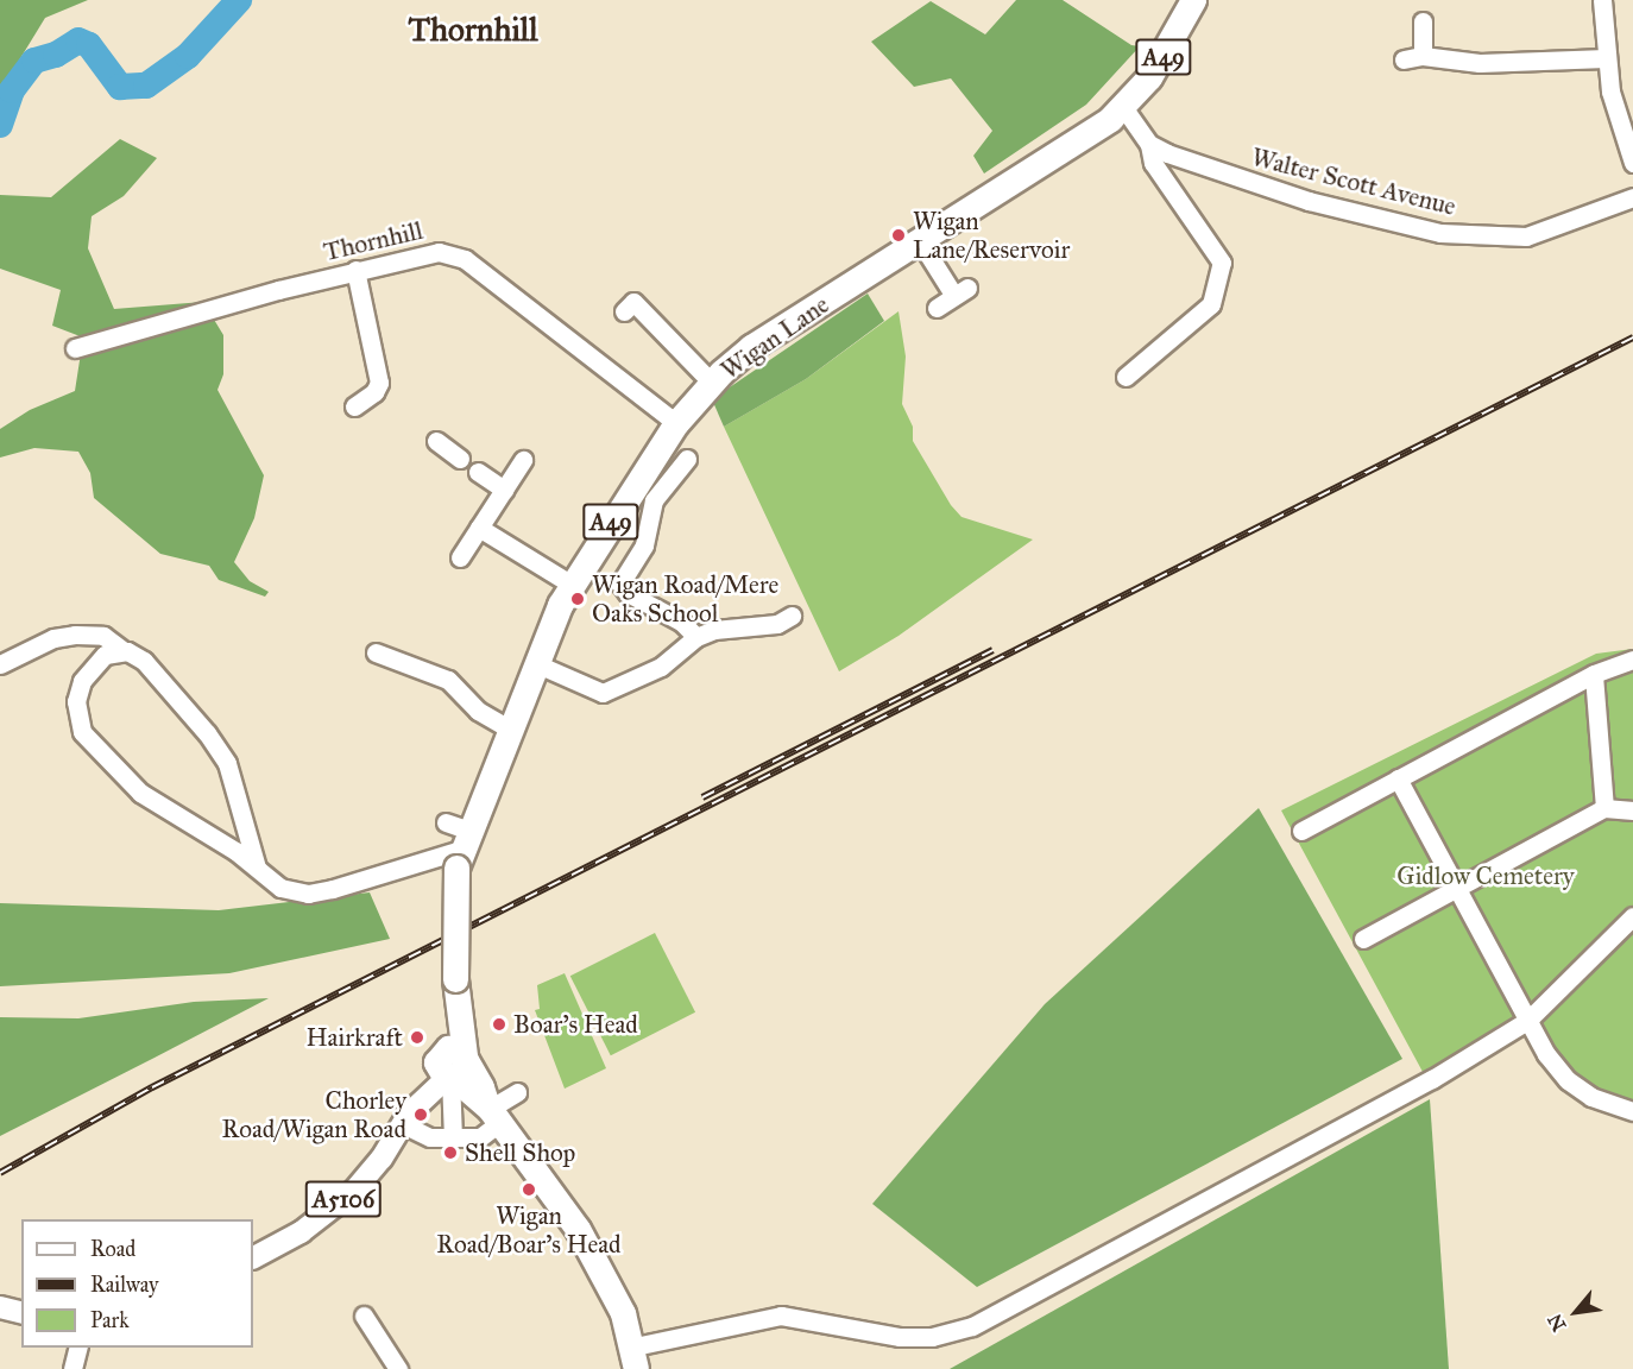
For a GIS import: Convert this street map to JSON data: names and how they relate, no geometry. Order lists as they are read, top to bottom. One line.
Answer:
{"streets":{"highway":["A49","Wigan Lane"],"main road":["A5106"],"street":["Walter Scott Avenue","Thornhill"]},"crossings":[["A49","Wigan Lane"],["A49","A5106"],["Thornhill","Wigan Lane"]],"districts":["Thornhill"],"parks":["Gidlow Cemetery"],"places":["Wigan Lane/Reservoir","Wigan Road/Mere Oaks School","Boar's Head","Hairkraft","Chorley Road/Wigan Road","Shell Shop","Wigan Road/Boar's Head"],"legend":["Road","Railway","Park"],"north":"bottom left"}
